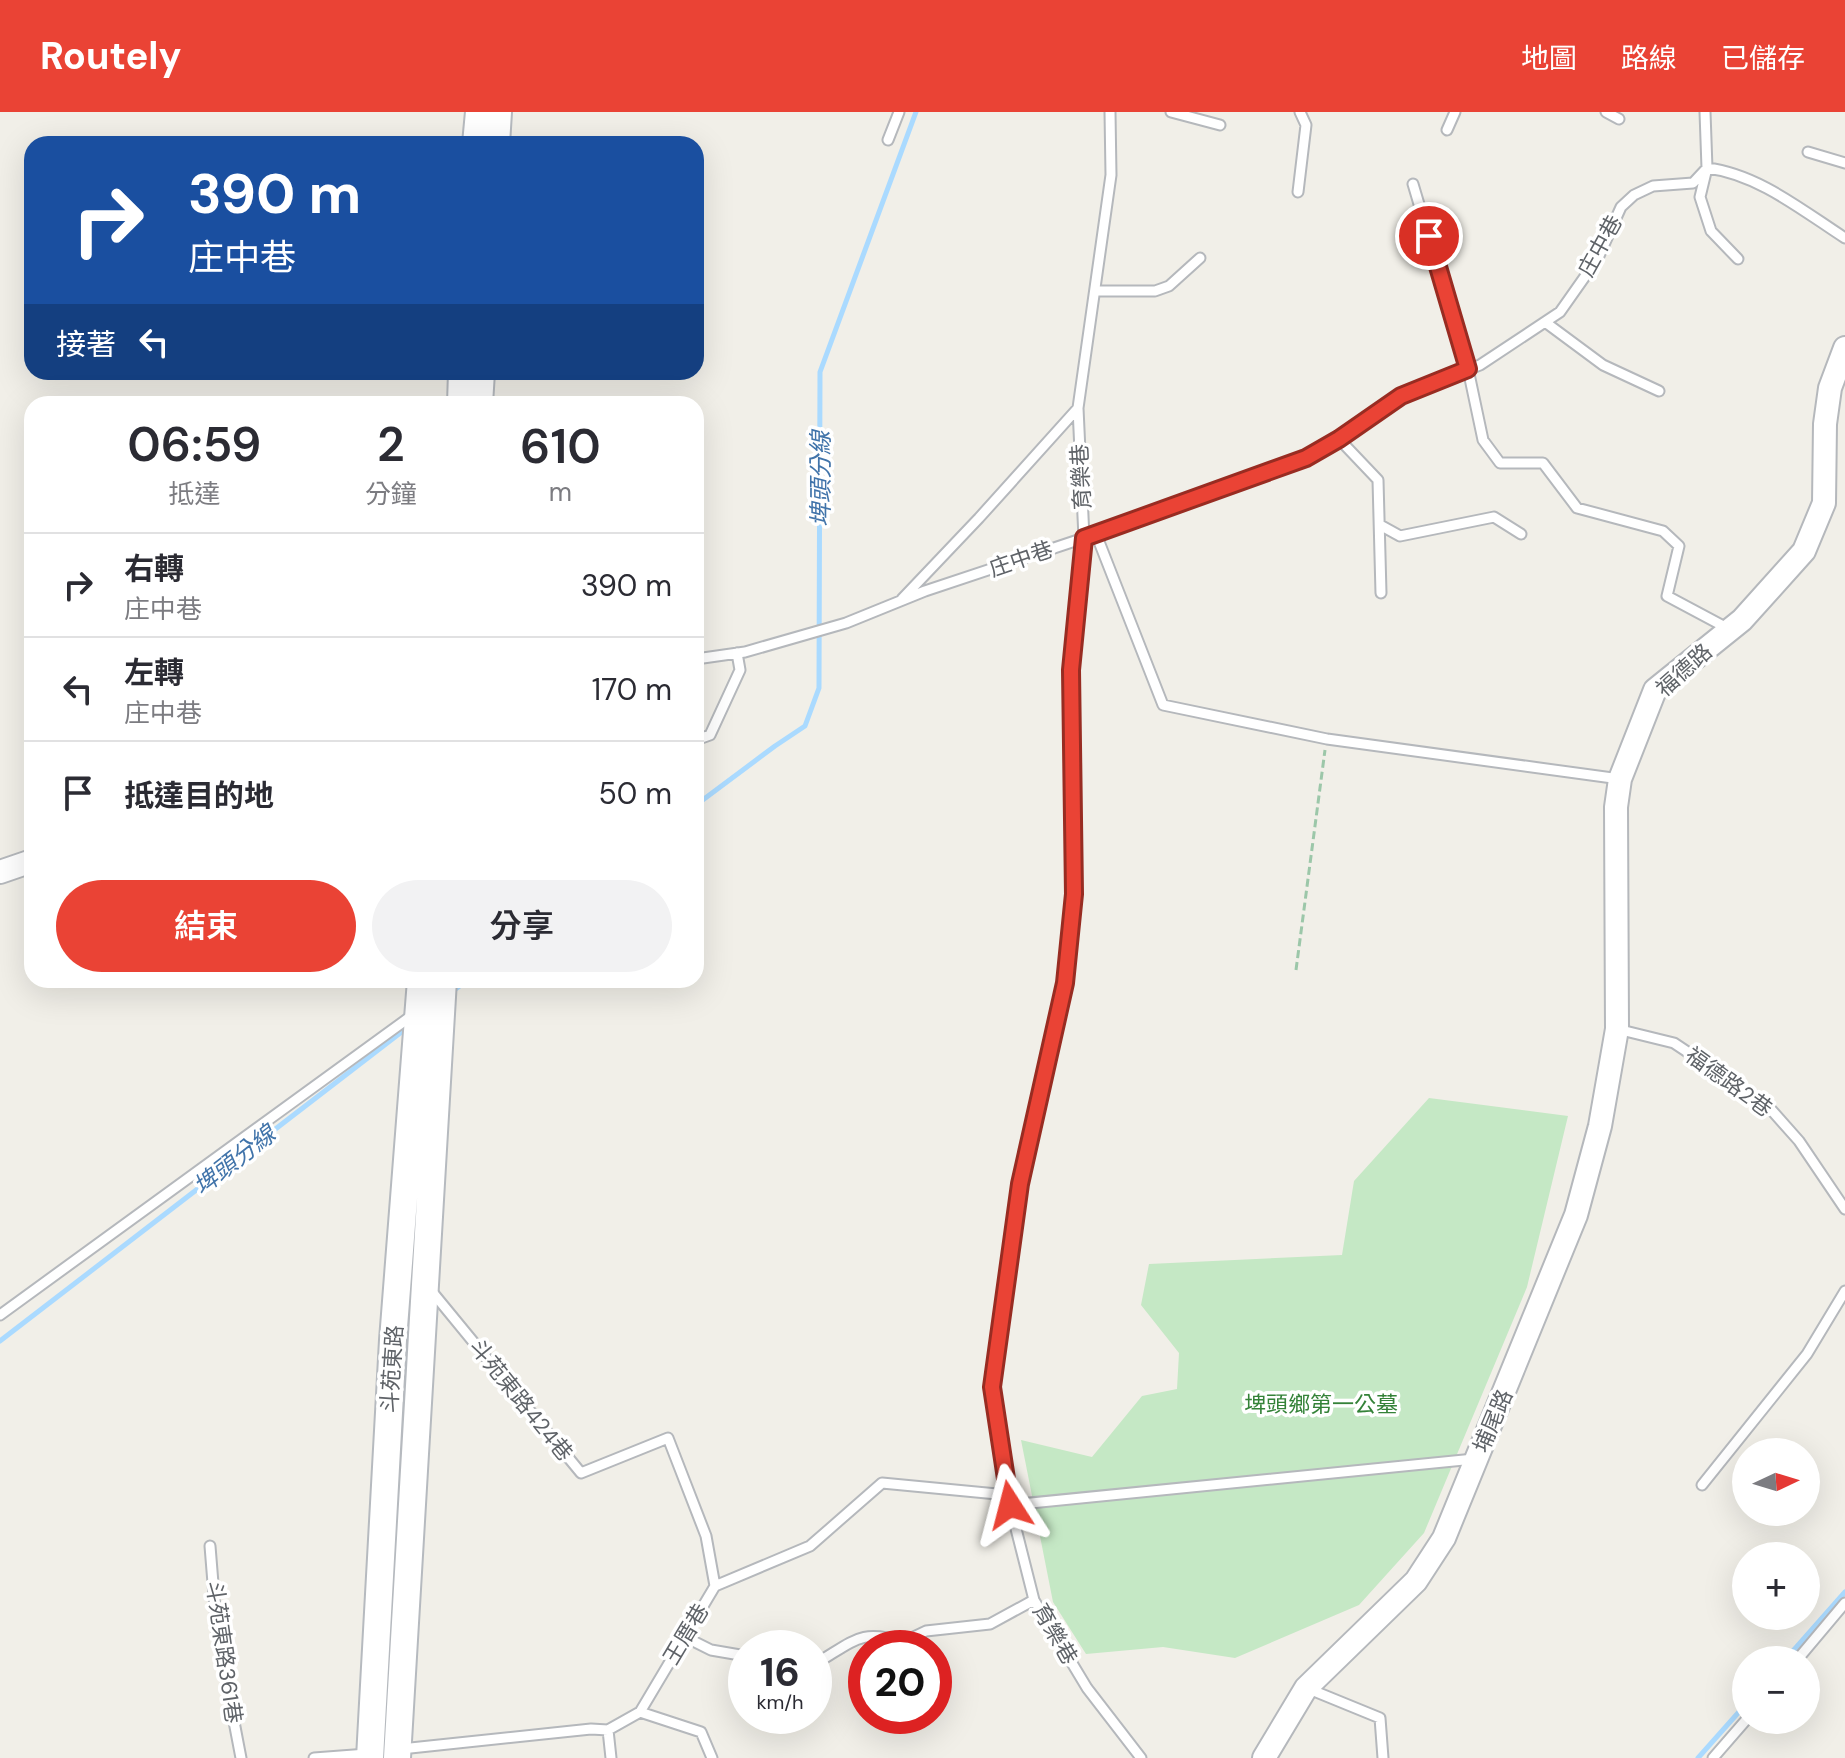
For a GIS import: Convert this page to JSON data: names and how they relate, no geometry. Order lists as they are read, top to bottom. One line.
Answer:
{"streets":{"main road":["斗苑東路"],"street":["福德路","埔尾路"],"lane":["庄中巷","育樂巷","福德路2巷","斗苑東路424巷","王厝巷","斗苑東路361巷"]},"crossings":[["庄中巷","育樂巷"],["育樂巷","王厝巷"],["福德路","福德路2巷"],["福德路","埔尾路"],["福德路2巷","埔尾路"],["斗苑東路","斗苑東路424巷"],["斗苑東路","王厝巷"],["斗苑東路424巷","王厝巷"]],"water":["埤頭分線"],"parks":["埤頭鄉第一公墓"],"north":"right","page":{"header":"Routely","nav":["地圖","路線","已儲存"],"turn":["390 m","庄中巷"],"then":"接著","eta":["06:59","抵達","2","分鐘","610","m"],"list":[{"name":"右轉","note":"庄中巷","value":"390 m"},{"name":"左轉","note":"庄中巷","value":"170 m"},{"name":"抵達目的地","value":"50 m"}],"buttons":["結束","分享"],"map_buttons":["+","−"],"speed":"16 km/h","limit":"20"}}
